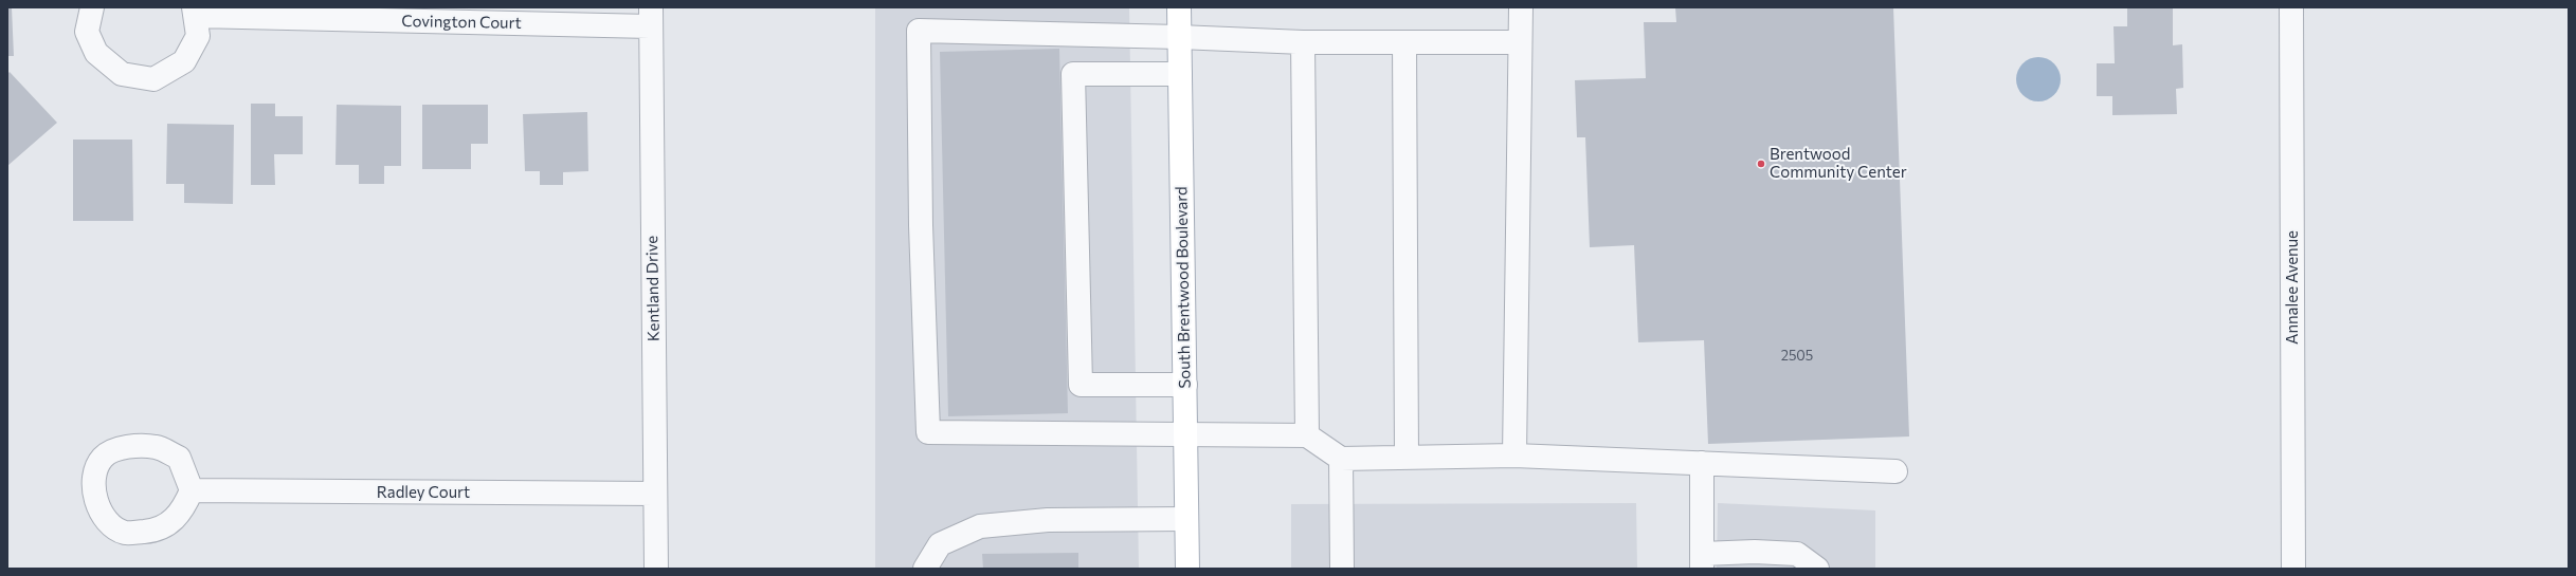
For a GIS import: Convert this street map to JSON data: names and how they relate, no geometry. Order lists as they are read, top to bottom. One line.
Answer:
{"streets":{"main road":["South Brentwood Boulevard"],"street":["Covington Court","Annalee Avenue","Kentland Drive","Radley Court"]},"crossings":[["Covington Court","Kentland Drive"],["Kentland Drive","Radley Court"]],"places":["Brentwood Community Center"],"house_numbers":["2505"]}
